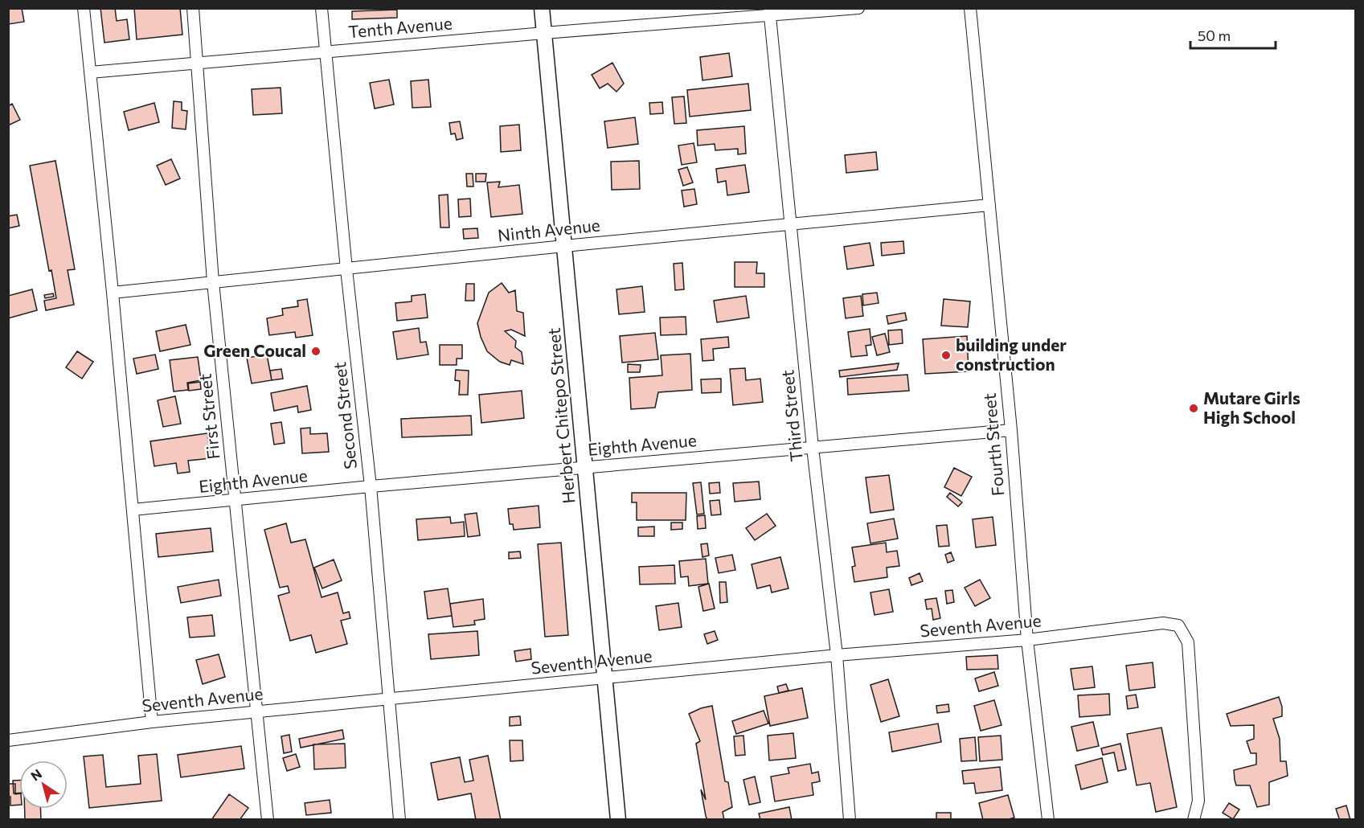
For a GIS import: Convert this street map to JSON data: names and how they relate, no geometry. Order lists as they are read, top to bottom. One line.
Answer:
{"streets":{"main road":["Herbert Chitepo Street"],"street":["Tenth Avenue","Ninth Avenue","Second Street","Third Street","First Street","Fourth Street","Eighth Avenue","Seventh Avenue"]},"crossings":[["Tenth Avenue","Second Street"],["Tenth Avenue","Herbert Chitepo Street"],["Tenth Avenue","Third Street"],["Tenth Avenue","First Street"],["Ninth Avenue","Second Street"],["Ninth Avenue","Herbert Chitepo Street"],["Ninth Avenue","Third Street"],["Ninth Avenue","First Street"],["Ninth Avenue","Fourth Street"],["Second Street","Eighth Avenue"],["Second Street","Seventh Avenue"],["Herbert Chitepo Street","Eighth Avenue"],["Herbert Chitepo Street","Seventh Avenue"],["Third Street","Eighth Avenue"],["Third Street","Seventh Avenue"],["First Street","Eighth Avenue"],["First Street","Seventh Avenue"],["Fourth Street","Eighth Avenue"],["Fourth Street","Seventh Avenue"]],"places":["Green Coucal","building under construction","Mutare Girls High School"],"scale_bar":"50 m","north":"top left"}
